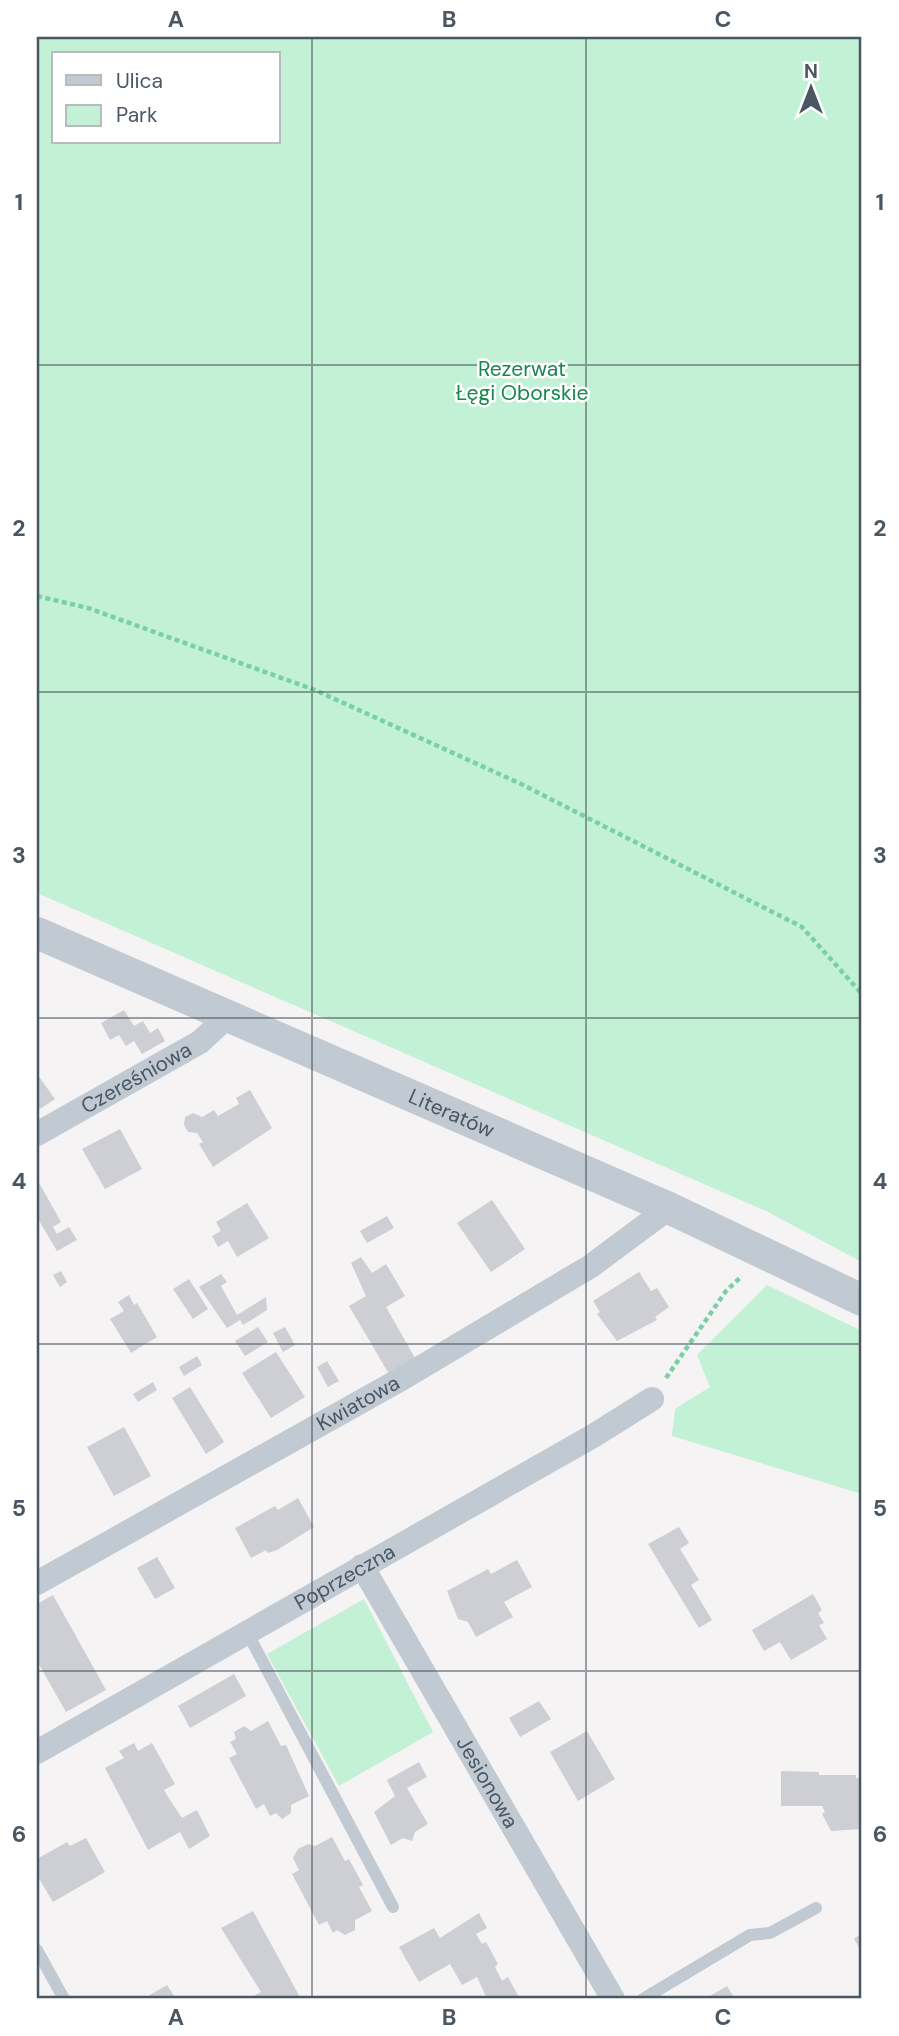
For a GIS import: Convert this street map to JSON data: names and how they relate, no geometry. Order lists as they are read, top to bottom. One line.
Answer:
{"streets":{"street":["Czereśniowa","Literatów","Kwiatowa","Poprzeczna","Jesionowa"]},"crossings":[["Czereśniowa","Literatów"],["Literatów","Kwiatowa"],["Poprzeczna","Jesionowa"]],"parks":["Rezerwat Łęgi Oborskie"],"legend":["Ulica","Park"],"north":"top","grid":{"columns":["A","B","C"],"rows":["1","2","3","4","5","6"]}}
